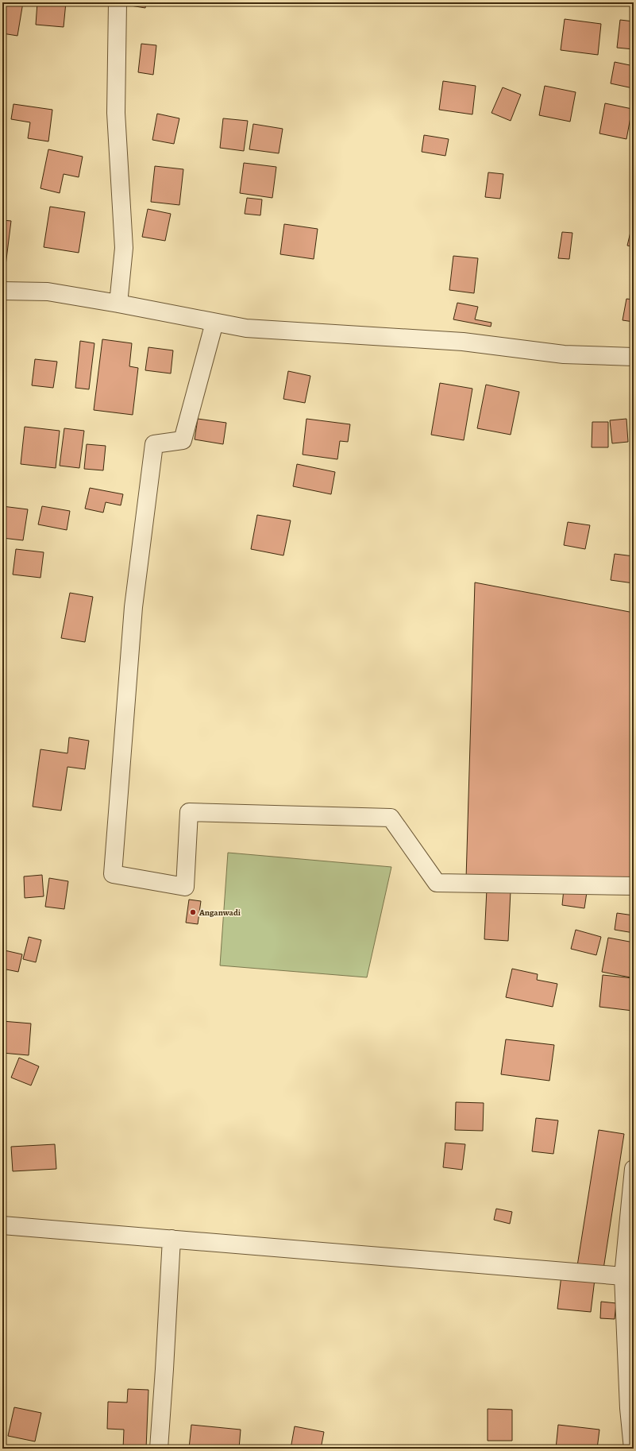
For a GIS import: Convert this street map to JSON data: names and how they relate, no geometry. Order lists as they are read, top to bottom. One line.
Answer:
{"places":["Anganwadi"]}
